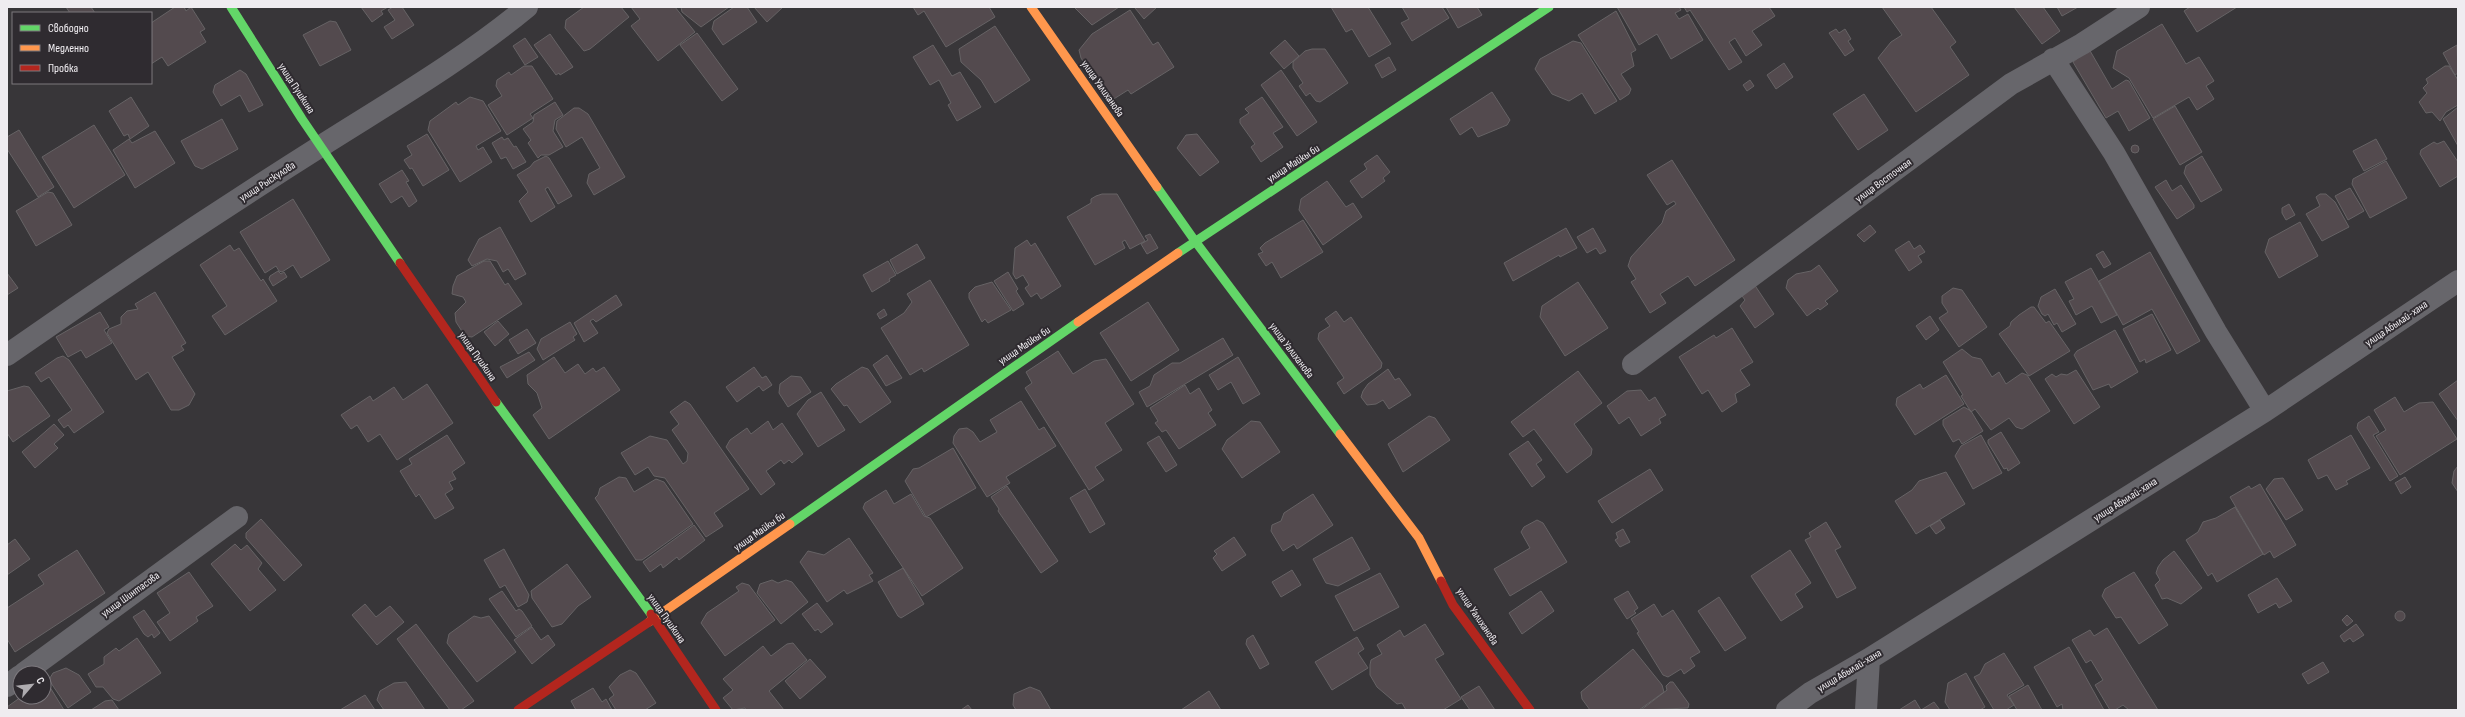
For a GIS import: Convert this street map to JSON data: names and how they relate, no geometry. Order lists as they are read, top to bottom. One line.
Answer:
{"streets":{"street":["улица Пушкина","улица Уалиханова","улица Майкы би","улица Восточная","улица Рыскулова","улица Абылай-хана","улица Шинтасова"]},"crossings":[["улица Пушкина","улица Майкы би"],["улица Пушкина","улица Рыскулова"],["улица Уалиханова","улица Майкы би"]],"legend":["Свободно","Медленно","Пробка"],"north":"top right"}
